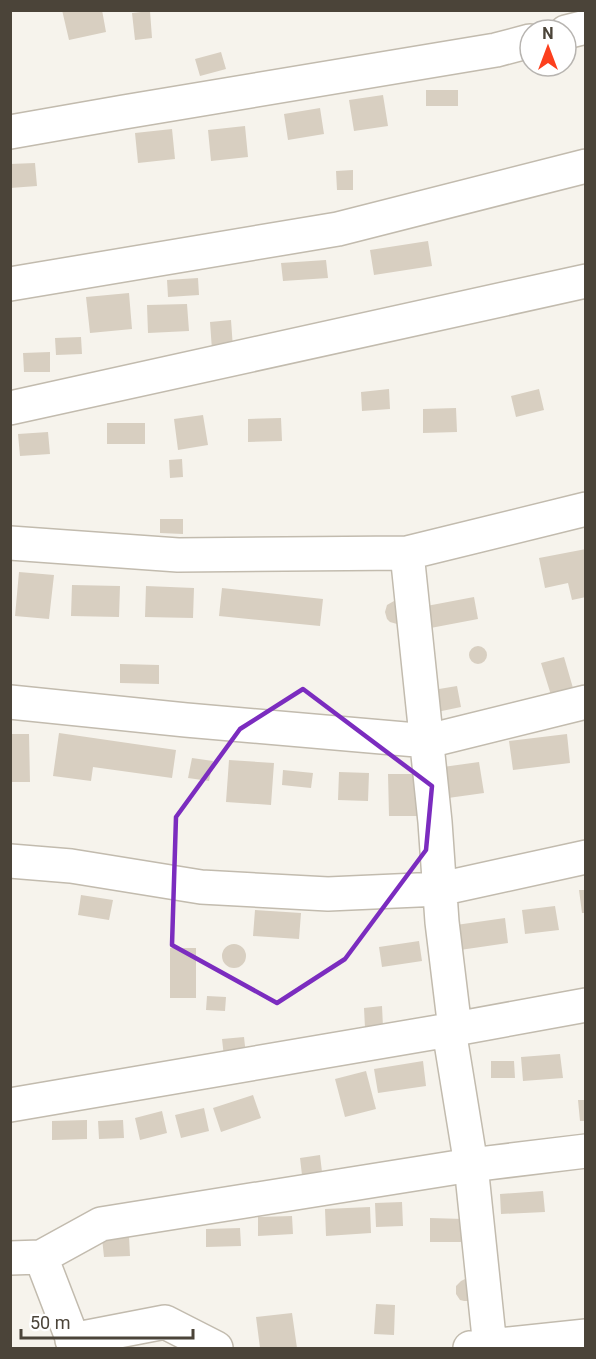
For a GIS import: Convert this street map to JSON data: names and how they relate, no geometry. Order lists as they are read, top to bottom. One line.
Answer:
{"scale_bar":"50 m","north":"top"}
